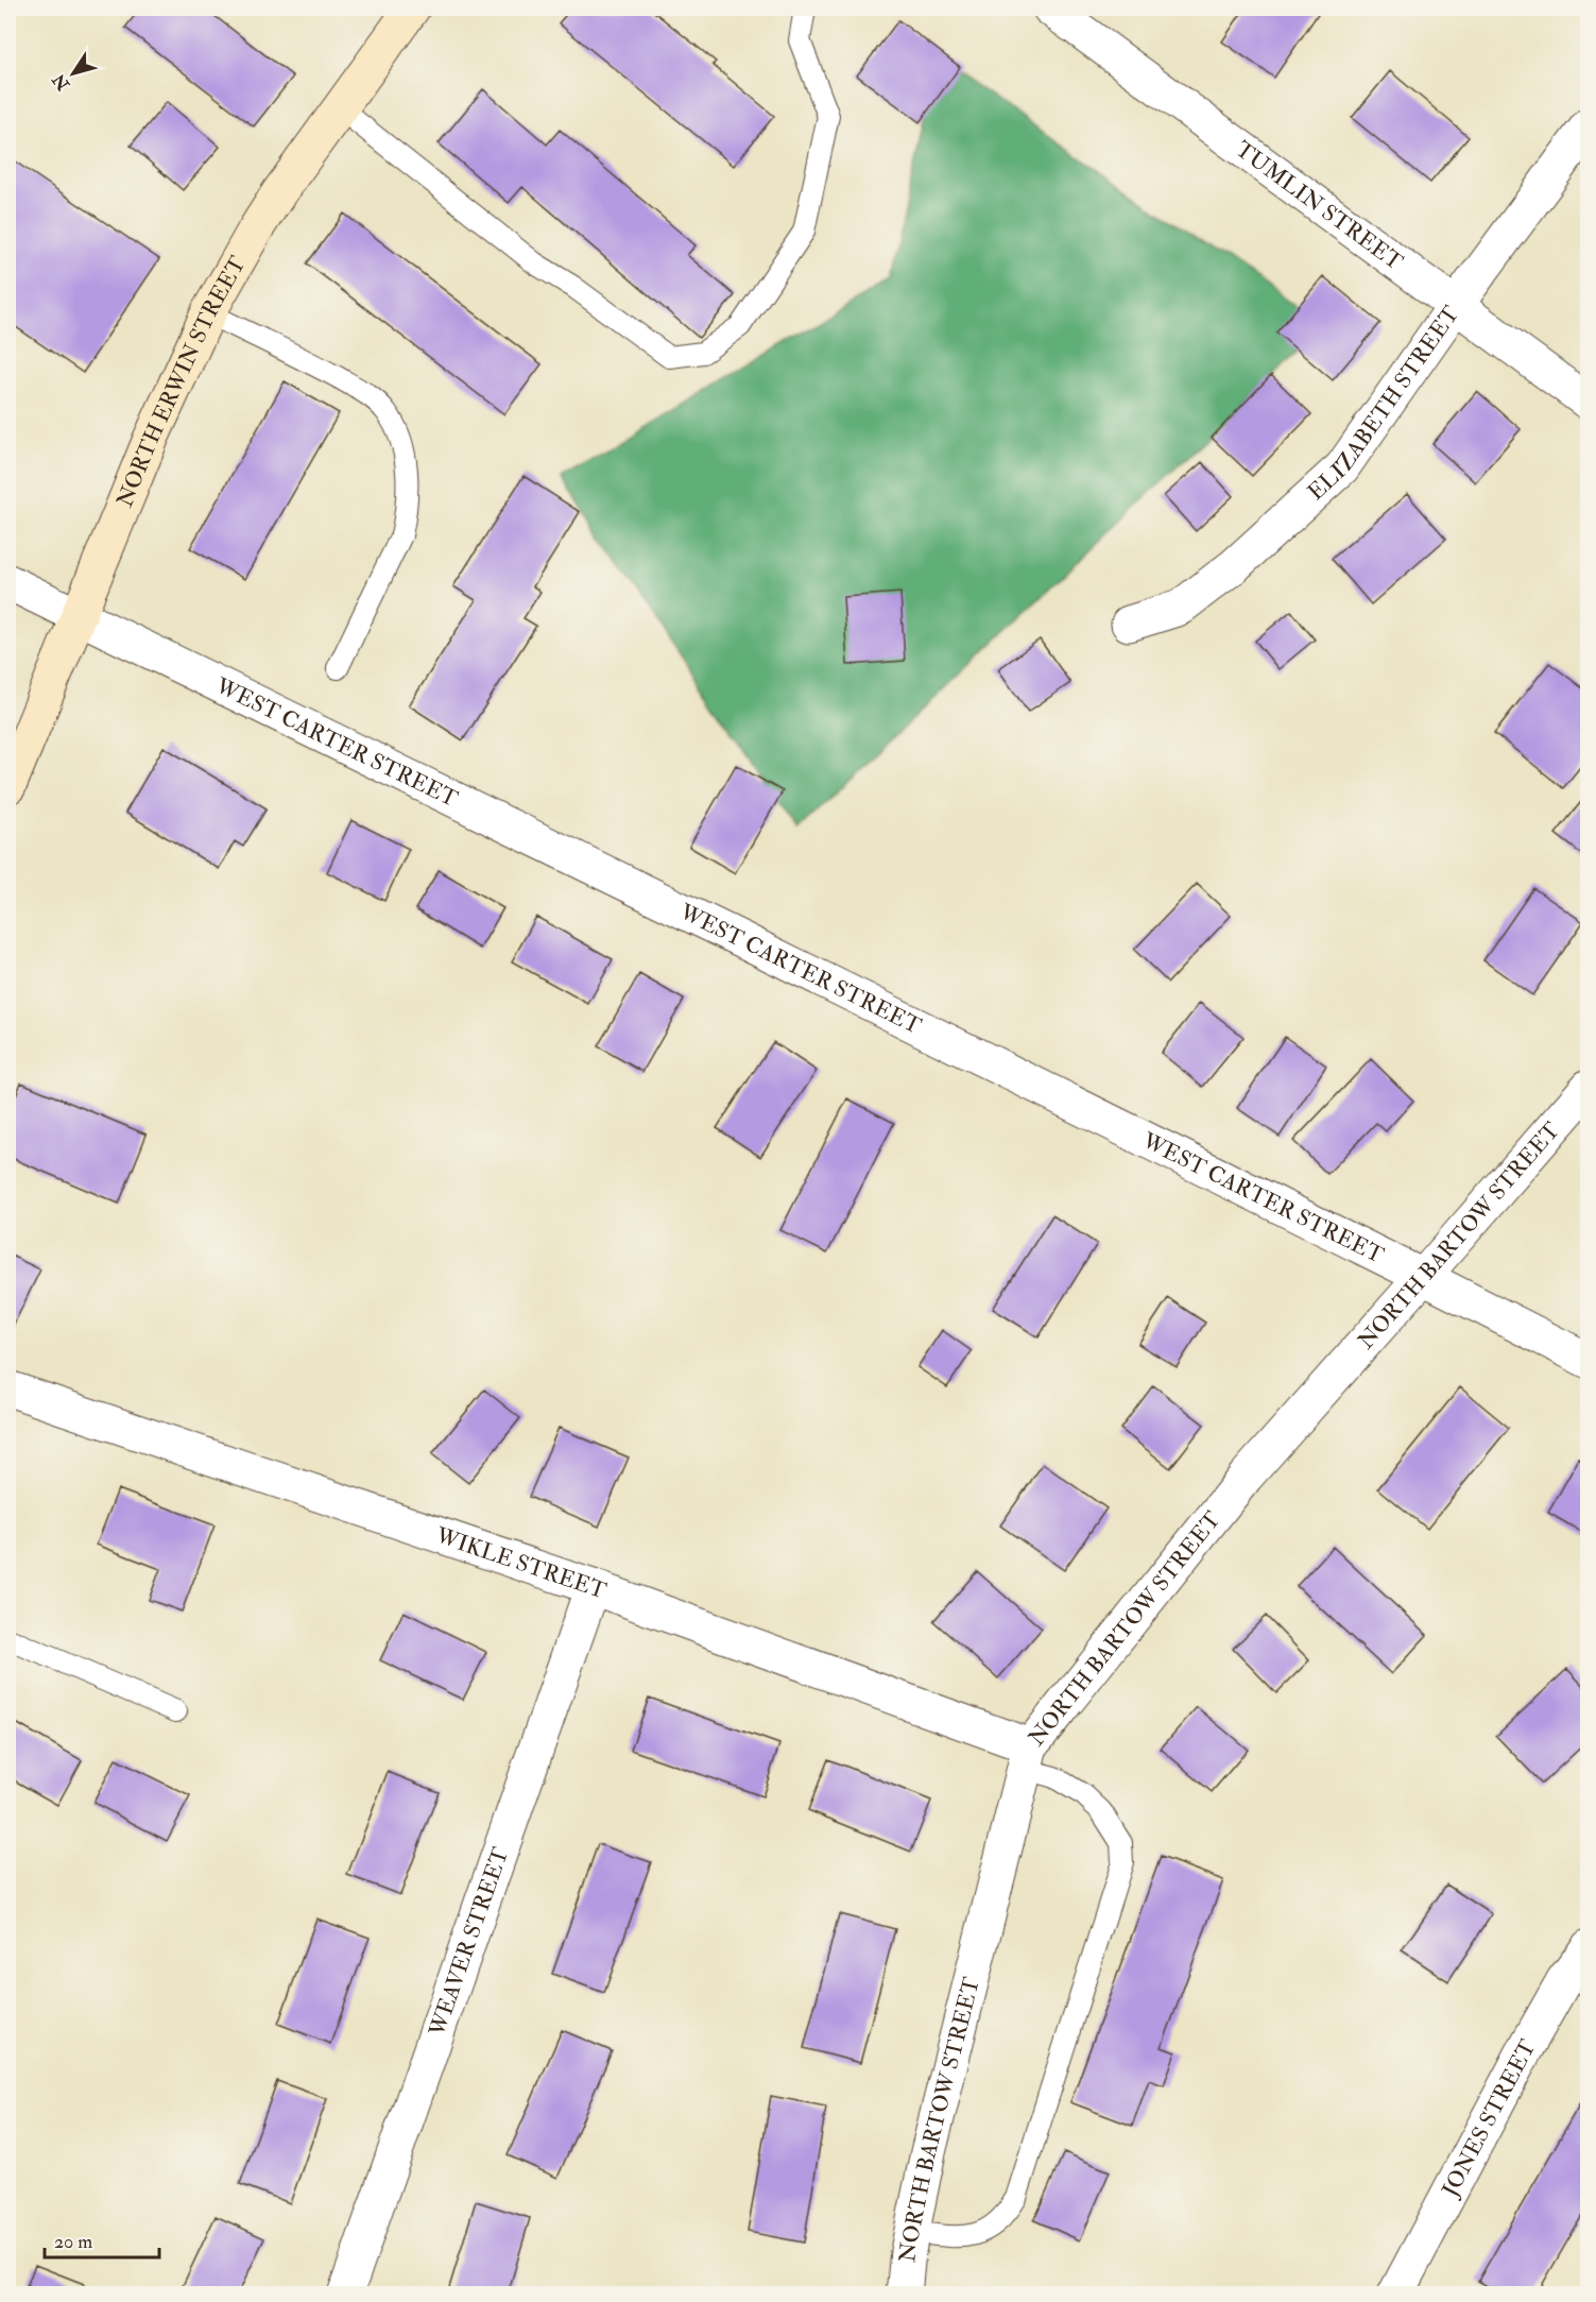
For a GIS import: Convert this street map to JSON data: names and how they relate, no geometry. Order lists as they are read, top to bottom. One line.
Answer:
{"streets":{"street":["TUMLIN STREET","NORTH ERWIN STREET","ELIZABETH STREET","WEST CARTER STREET","NORTH BARTOW STREET","WIKLE STREET","WEAVER STREET","JONES STREET"]},"crossings":[["TUMLIN STREET","ELIZABETH STREET"],["NORTH ERWIN STREET","WEST CARTER STREET"],["WEST CARTER STREET","NORTH BARTOW STREET"],["NORTH BARTOW STREET","WIKLE STREET"],["WIKLE STREET","WEAVER STREET"]],"scale_bar":"20 m","north":"bottom left"}
